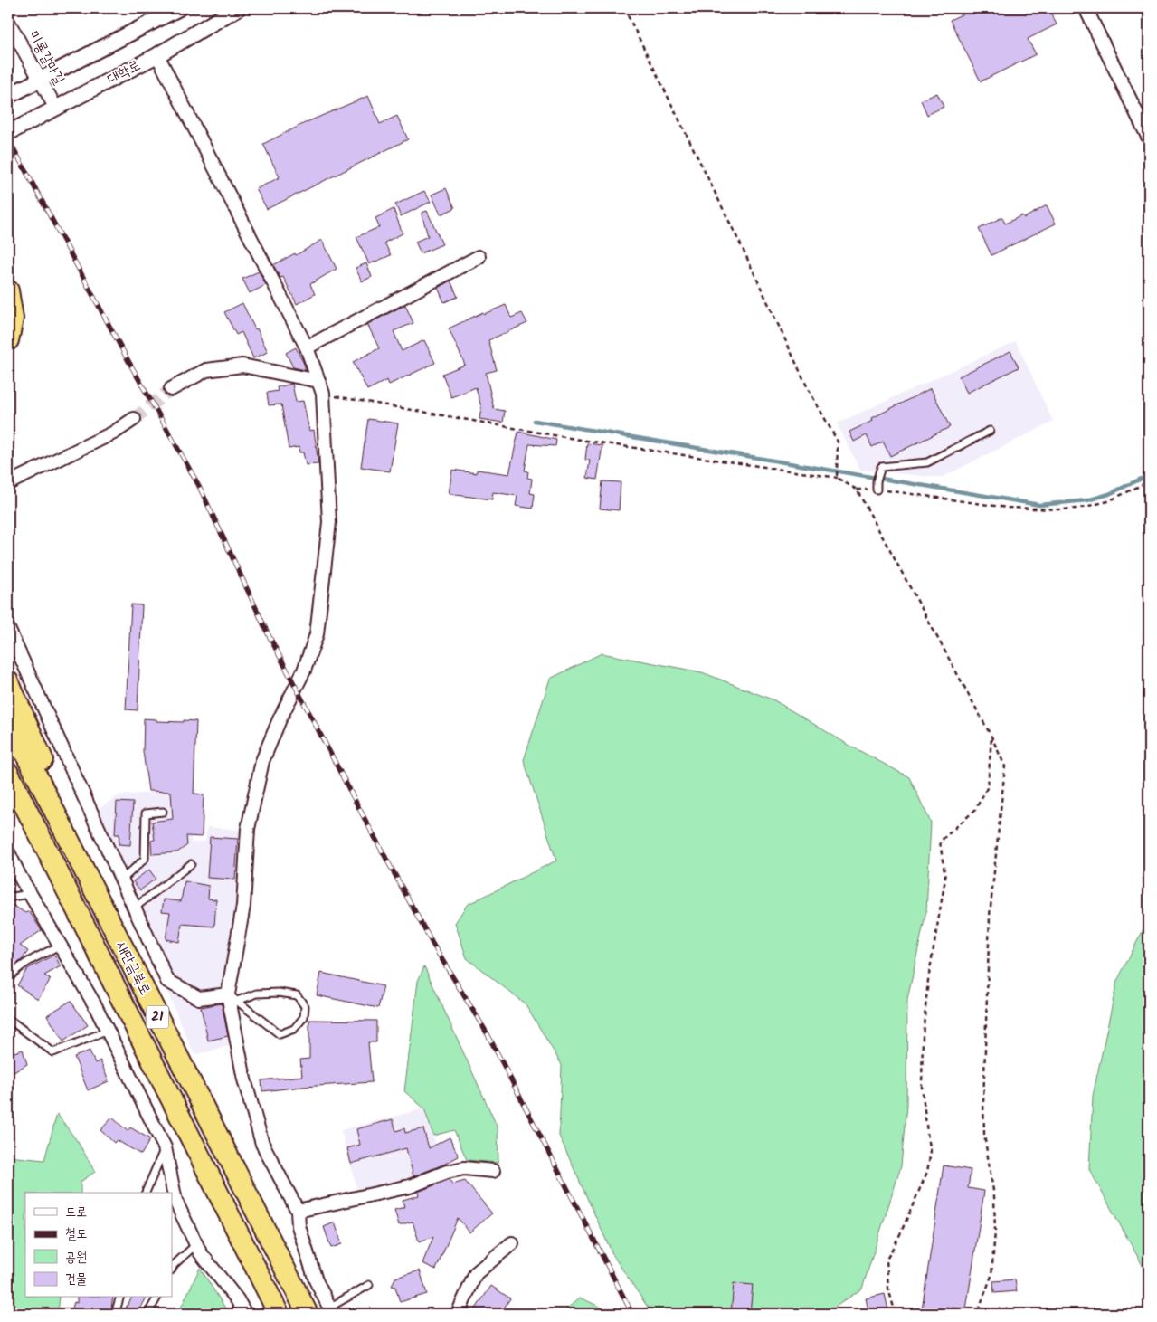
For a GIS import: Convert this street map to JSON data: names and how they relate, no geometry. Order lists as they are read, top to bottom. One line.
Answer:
{"streets":{"highway":["새만금북로","21"],"street":["미룡갈마길","대학로"]},"crossings":[["미룡갈마길","대학로"]],"legend":["도로","철도","공원","건물"]}
